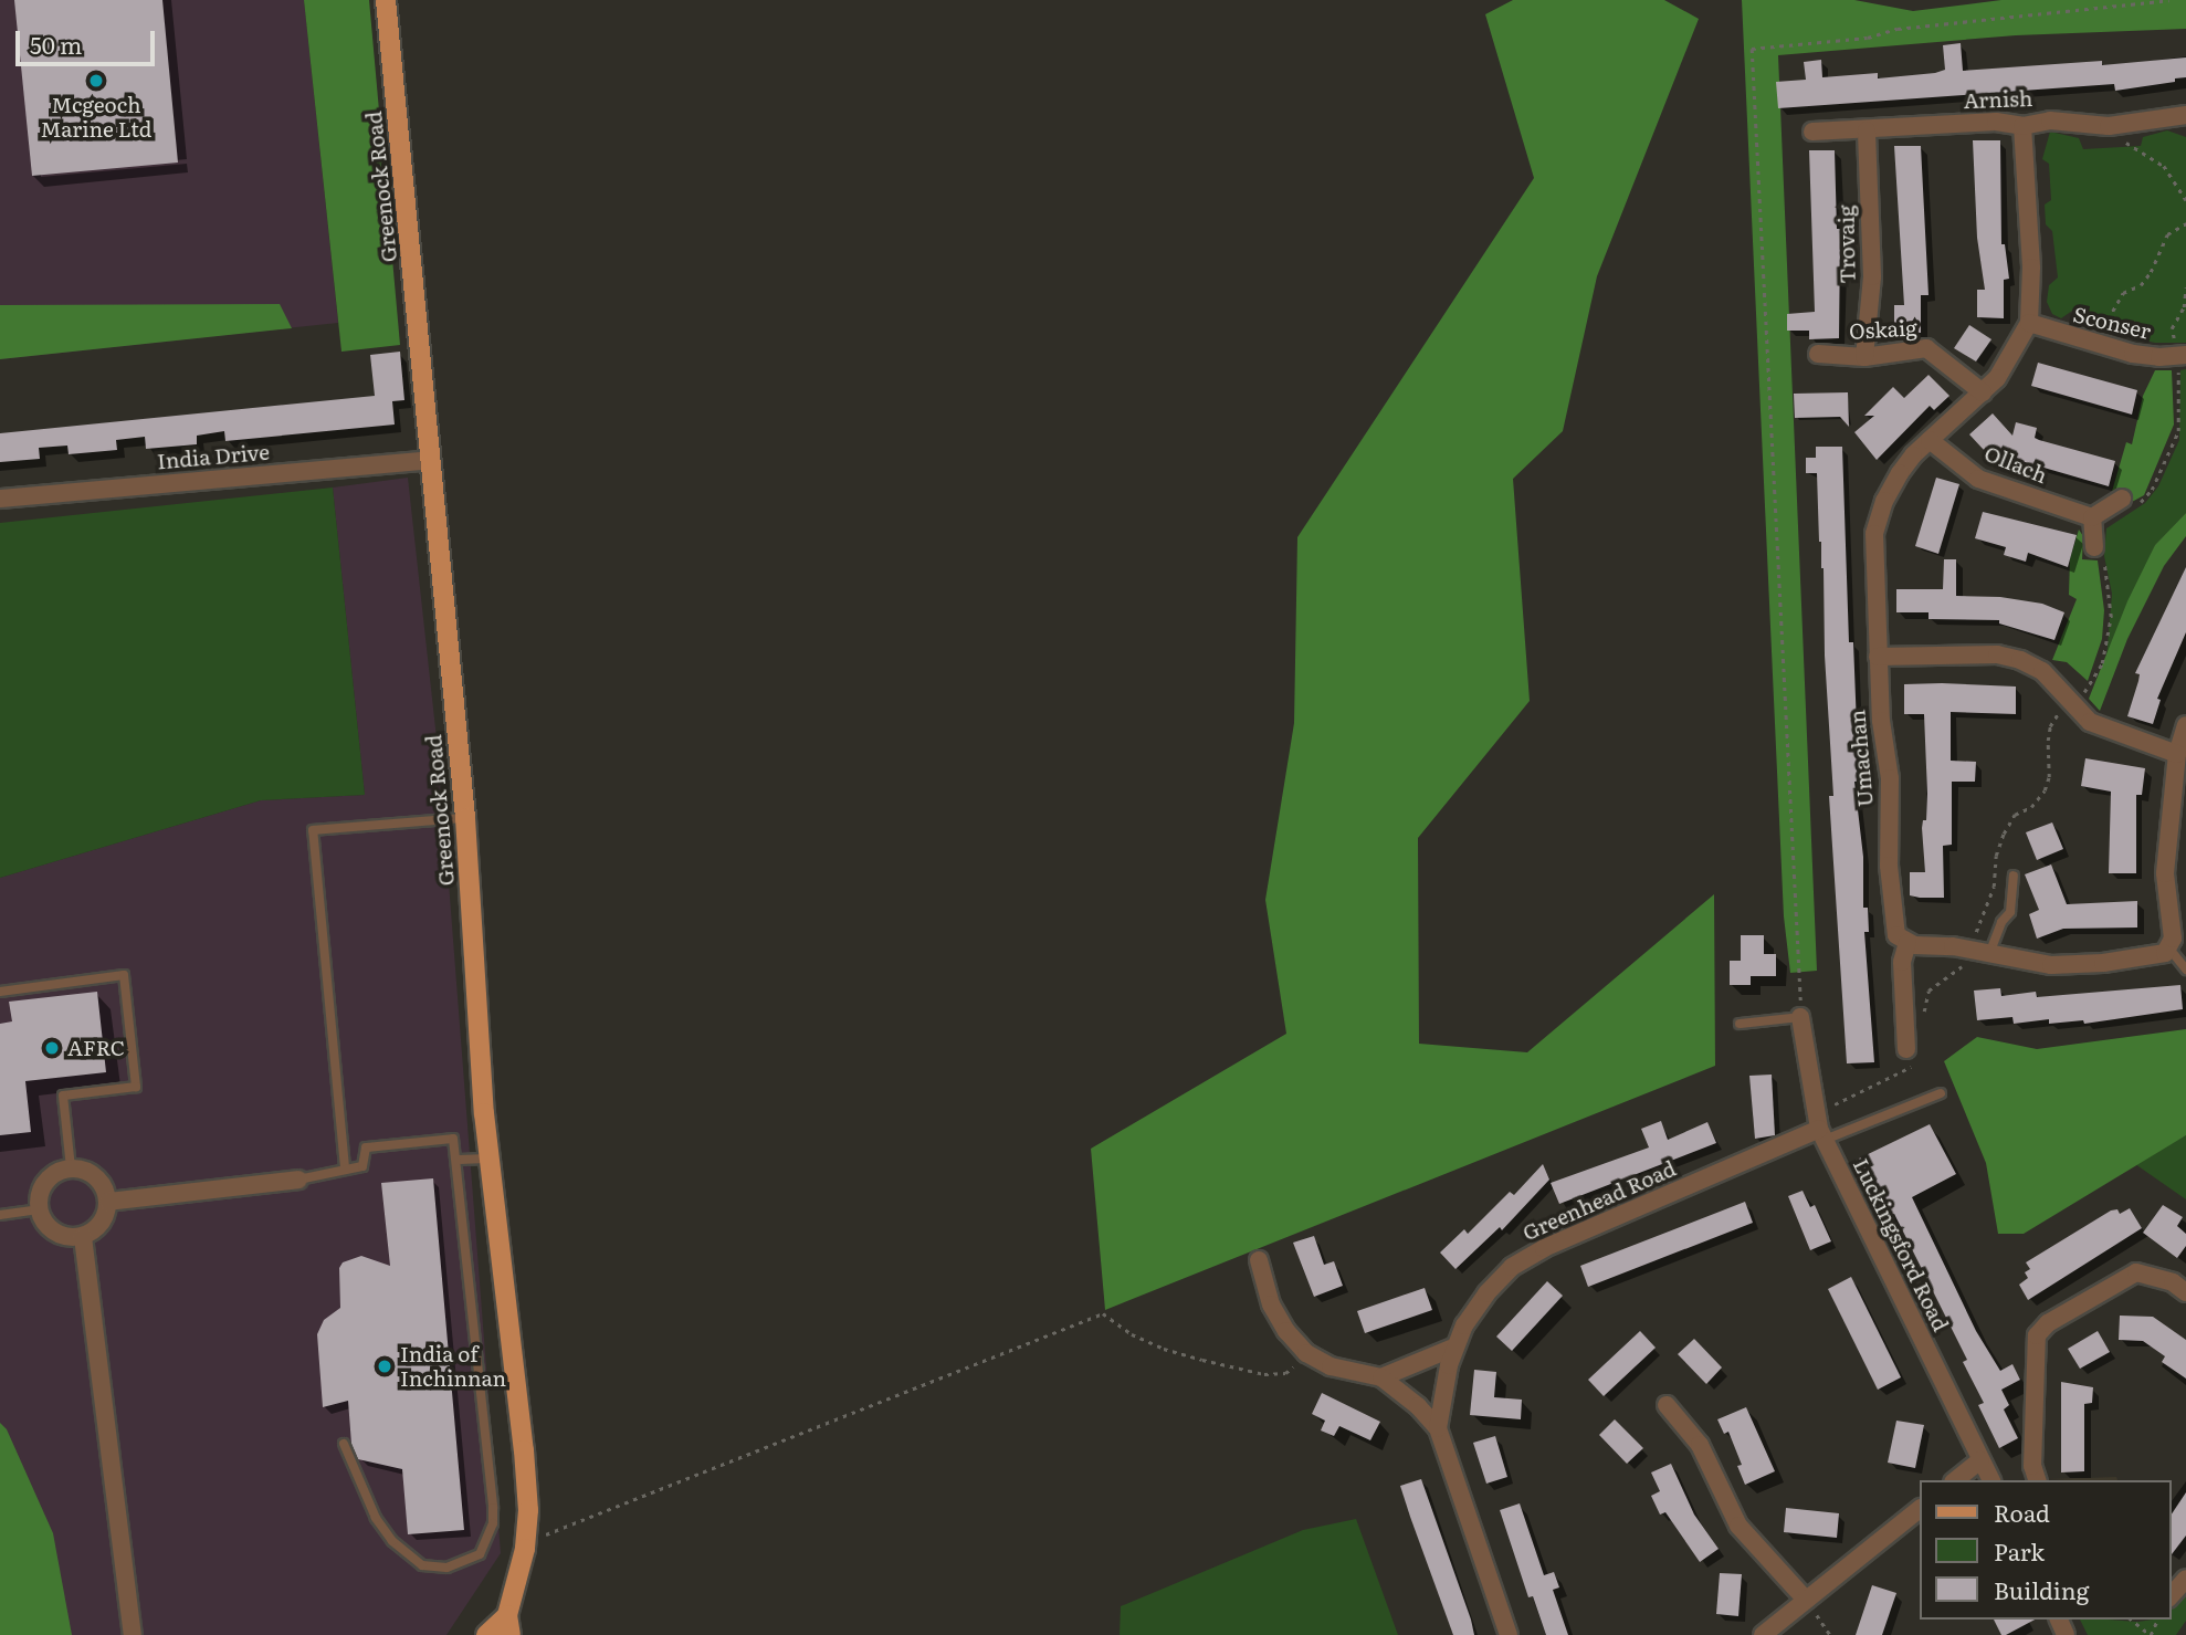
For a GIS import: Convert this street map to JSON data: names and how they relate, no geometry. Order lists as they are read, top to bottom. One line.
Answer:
{"streets":{"main road":["Greenock Road"],"street":["Arnish","Trovaig","Sconser","Oskaig","India Drive","Ollach","Umachan","Greenhead Road","Luckingsford Road"]},"crossings":[["Arnish","Trovaig"],["Arnish","Umachan"],["Greenock Road","India Drive"],["Trovaig","Oskaig"],["Sconser","Umachan"],["Oskaig","Umachan"],["Ollach","Umachan"],["Greenhead Road","Luckingsford Road"]],"places":["Mcgeoch Marine Ltd","AFRC","India of Inchinnan"],"legend":["Road","Park","Building"],"scale_bar":"50 m"}
